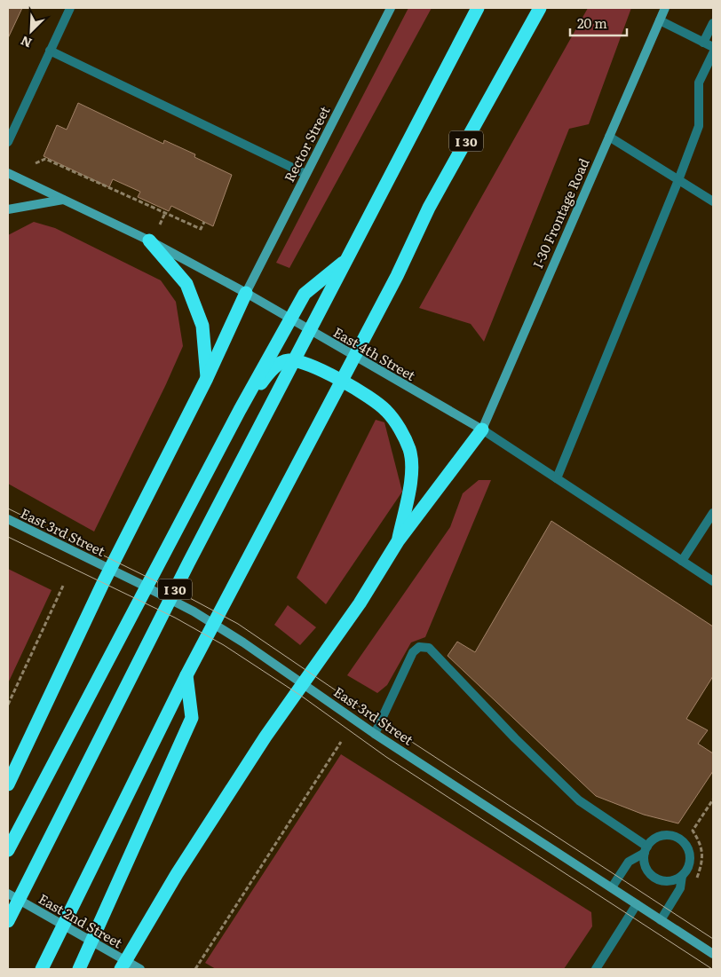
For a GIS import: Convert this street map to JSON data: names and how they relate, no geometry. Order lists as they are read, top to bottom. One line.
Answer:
{"streets":{"highway":["I 30"],"main road":["Rector Street","I-30 Frontage Road","East 4th Street","East 3rd Street","East 2nd Street"]},"crossings":[["Rector Street","East 4th Street"],["I-30 Frontage Road","East 4th Street"]],"scale_bar":"20 m","north":"bottom left"}
